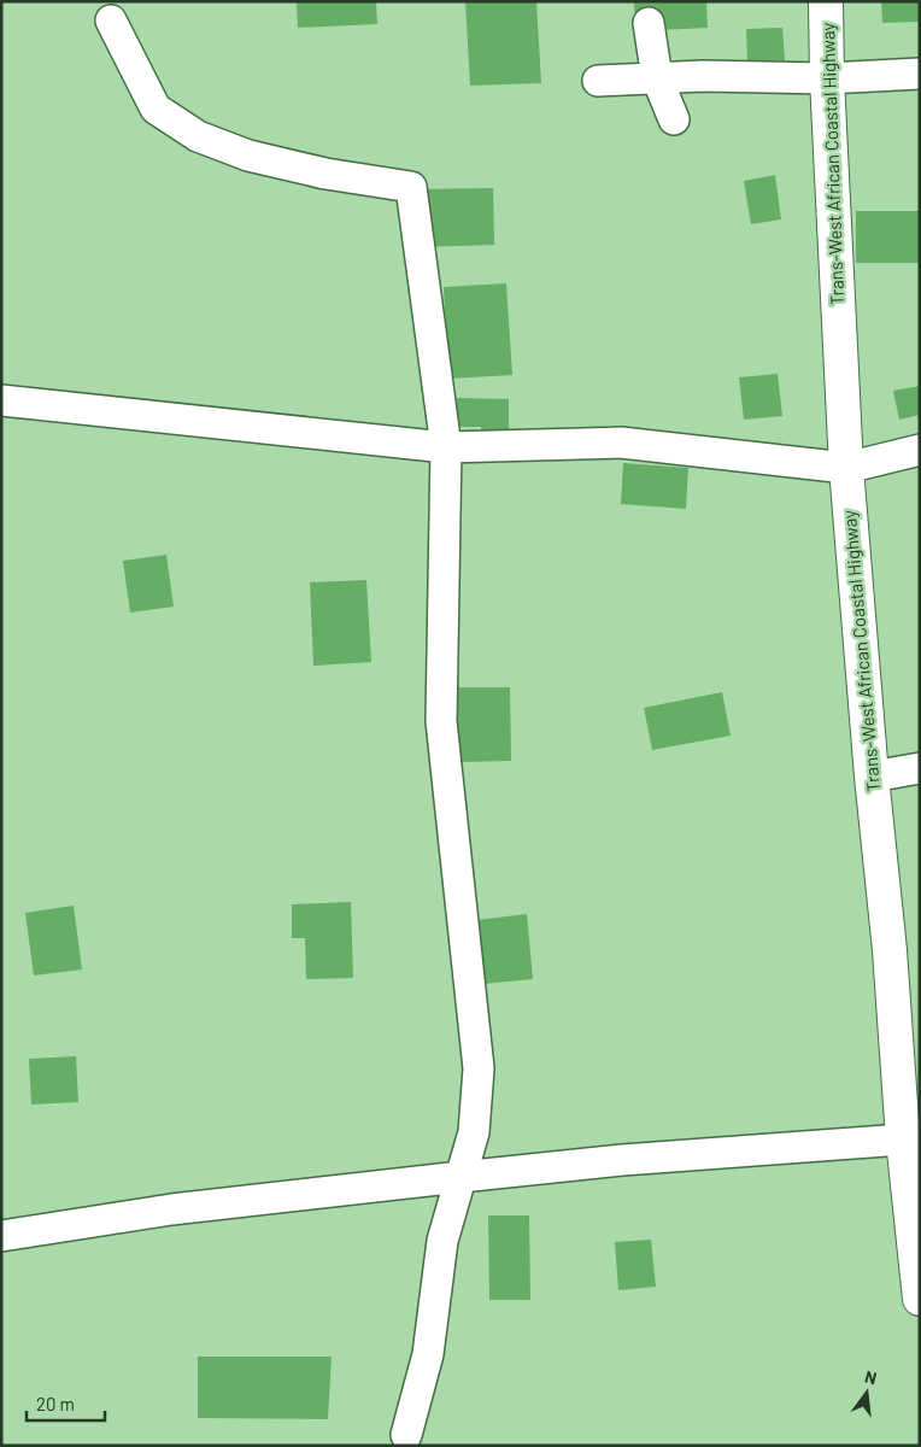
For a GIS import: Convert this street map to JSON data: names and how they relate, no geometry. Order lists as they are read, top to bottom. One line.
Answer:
{"streets":{"highway":["Trans-West African Coastal Highway"]},"scale_bar":"20 m","north":"top"}
